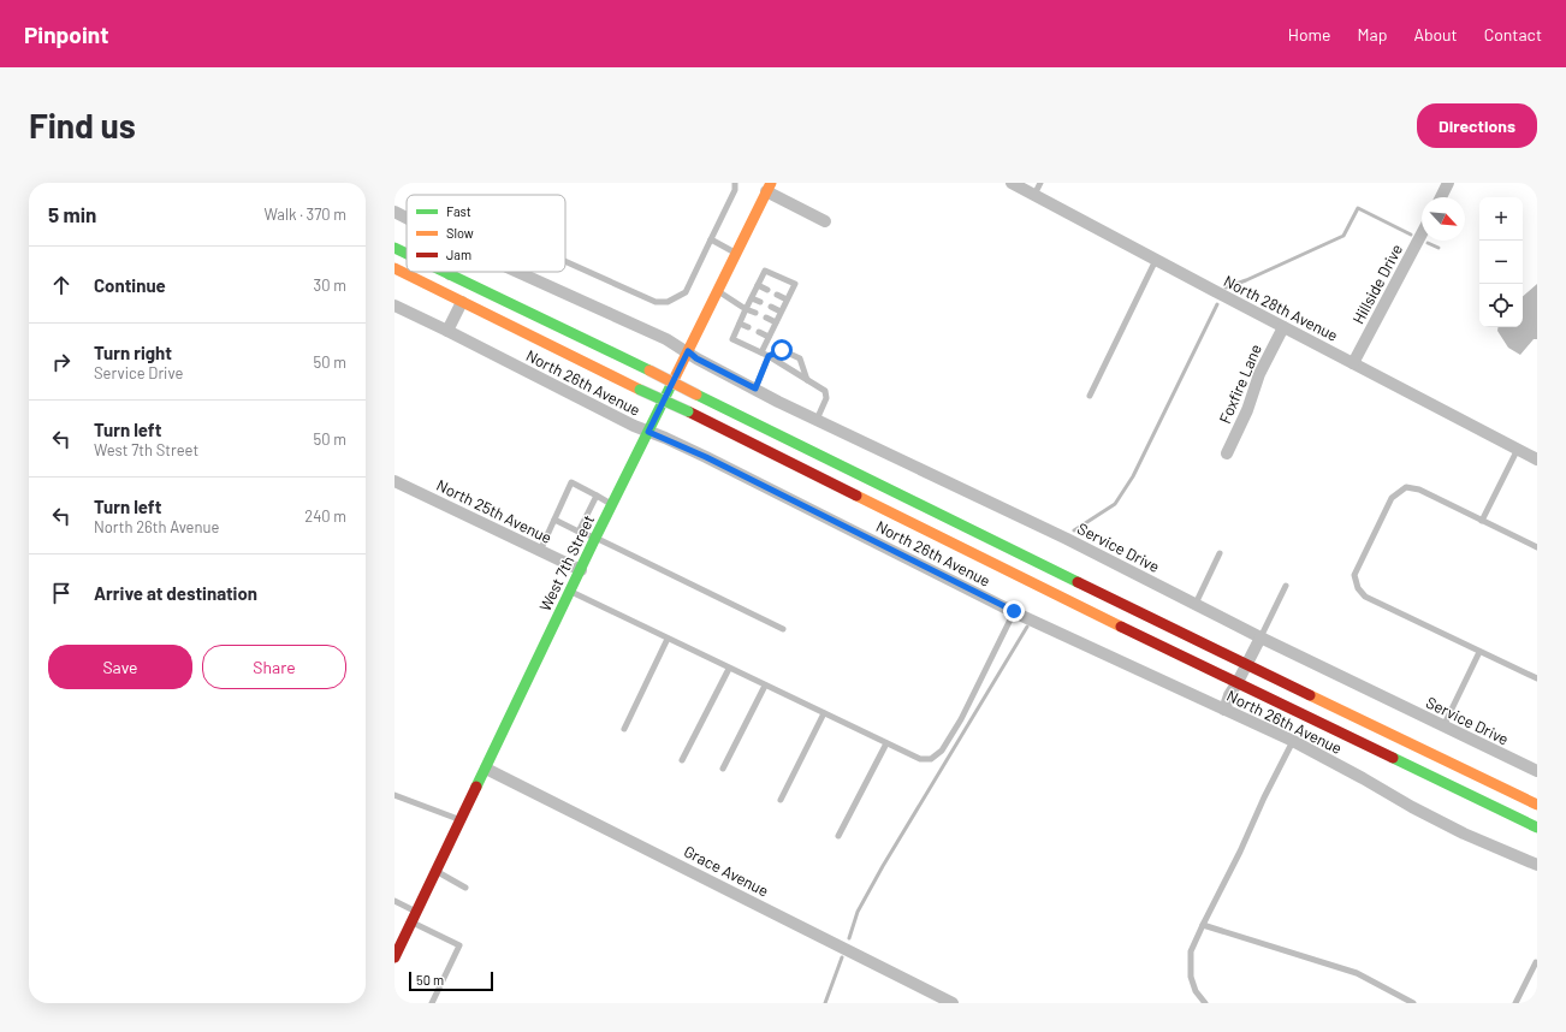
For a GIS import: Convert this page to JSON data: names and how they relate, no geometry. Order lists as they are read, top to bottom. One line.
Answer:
{"streets":{"main road":["West 7th Street"],"street":["Hillside Drive","North 28th Avenue","North 26th Avenue","Foxfire Lane","North 25th Avenue","Service Drive","Grace Avenue"]},"crossings":[["Hillside Drive","North 28th Avenue"],["North 28th Avenue","Foxfire Lane"],["North 26th Avenue","West 7th Street"],["North 25th Avenue","West 7th Street"],["Service Drive","West 7th Street"],["West 7th Street","Grace Avenue"]],"legend":["Fast","Slow","Jam"],"scale_bar":"50 m","north":"bottom right","page":{"header":"Pinpoint","nav":["Home","Map","About","Contact"],"buttons":["Directions",["Save","Share"]],"title":"Find us","heading":["5 min","Walk · 370 m"],"map_buttons":["+","−"],"list":[["Continue","30 m"],["Turn right","Service Drive","50 m"],["Turn left","West 7th Street","50 m"],["Turn left","North 26th Avenue","240 m"],"Arrive at destination"],"scale":"50 m"}}
